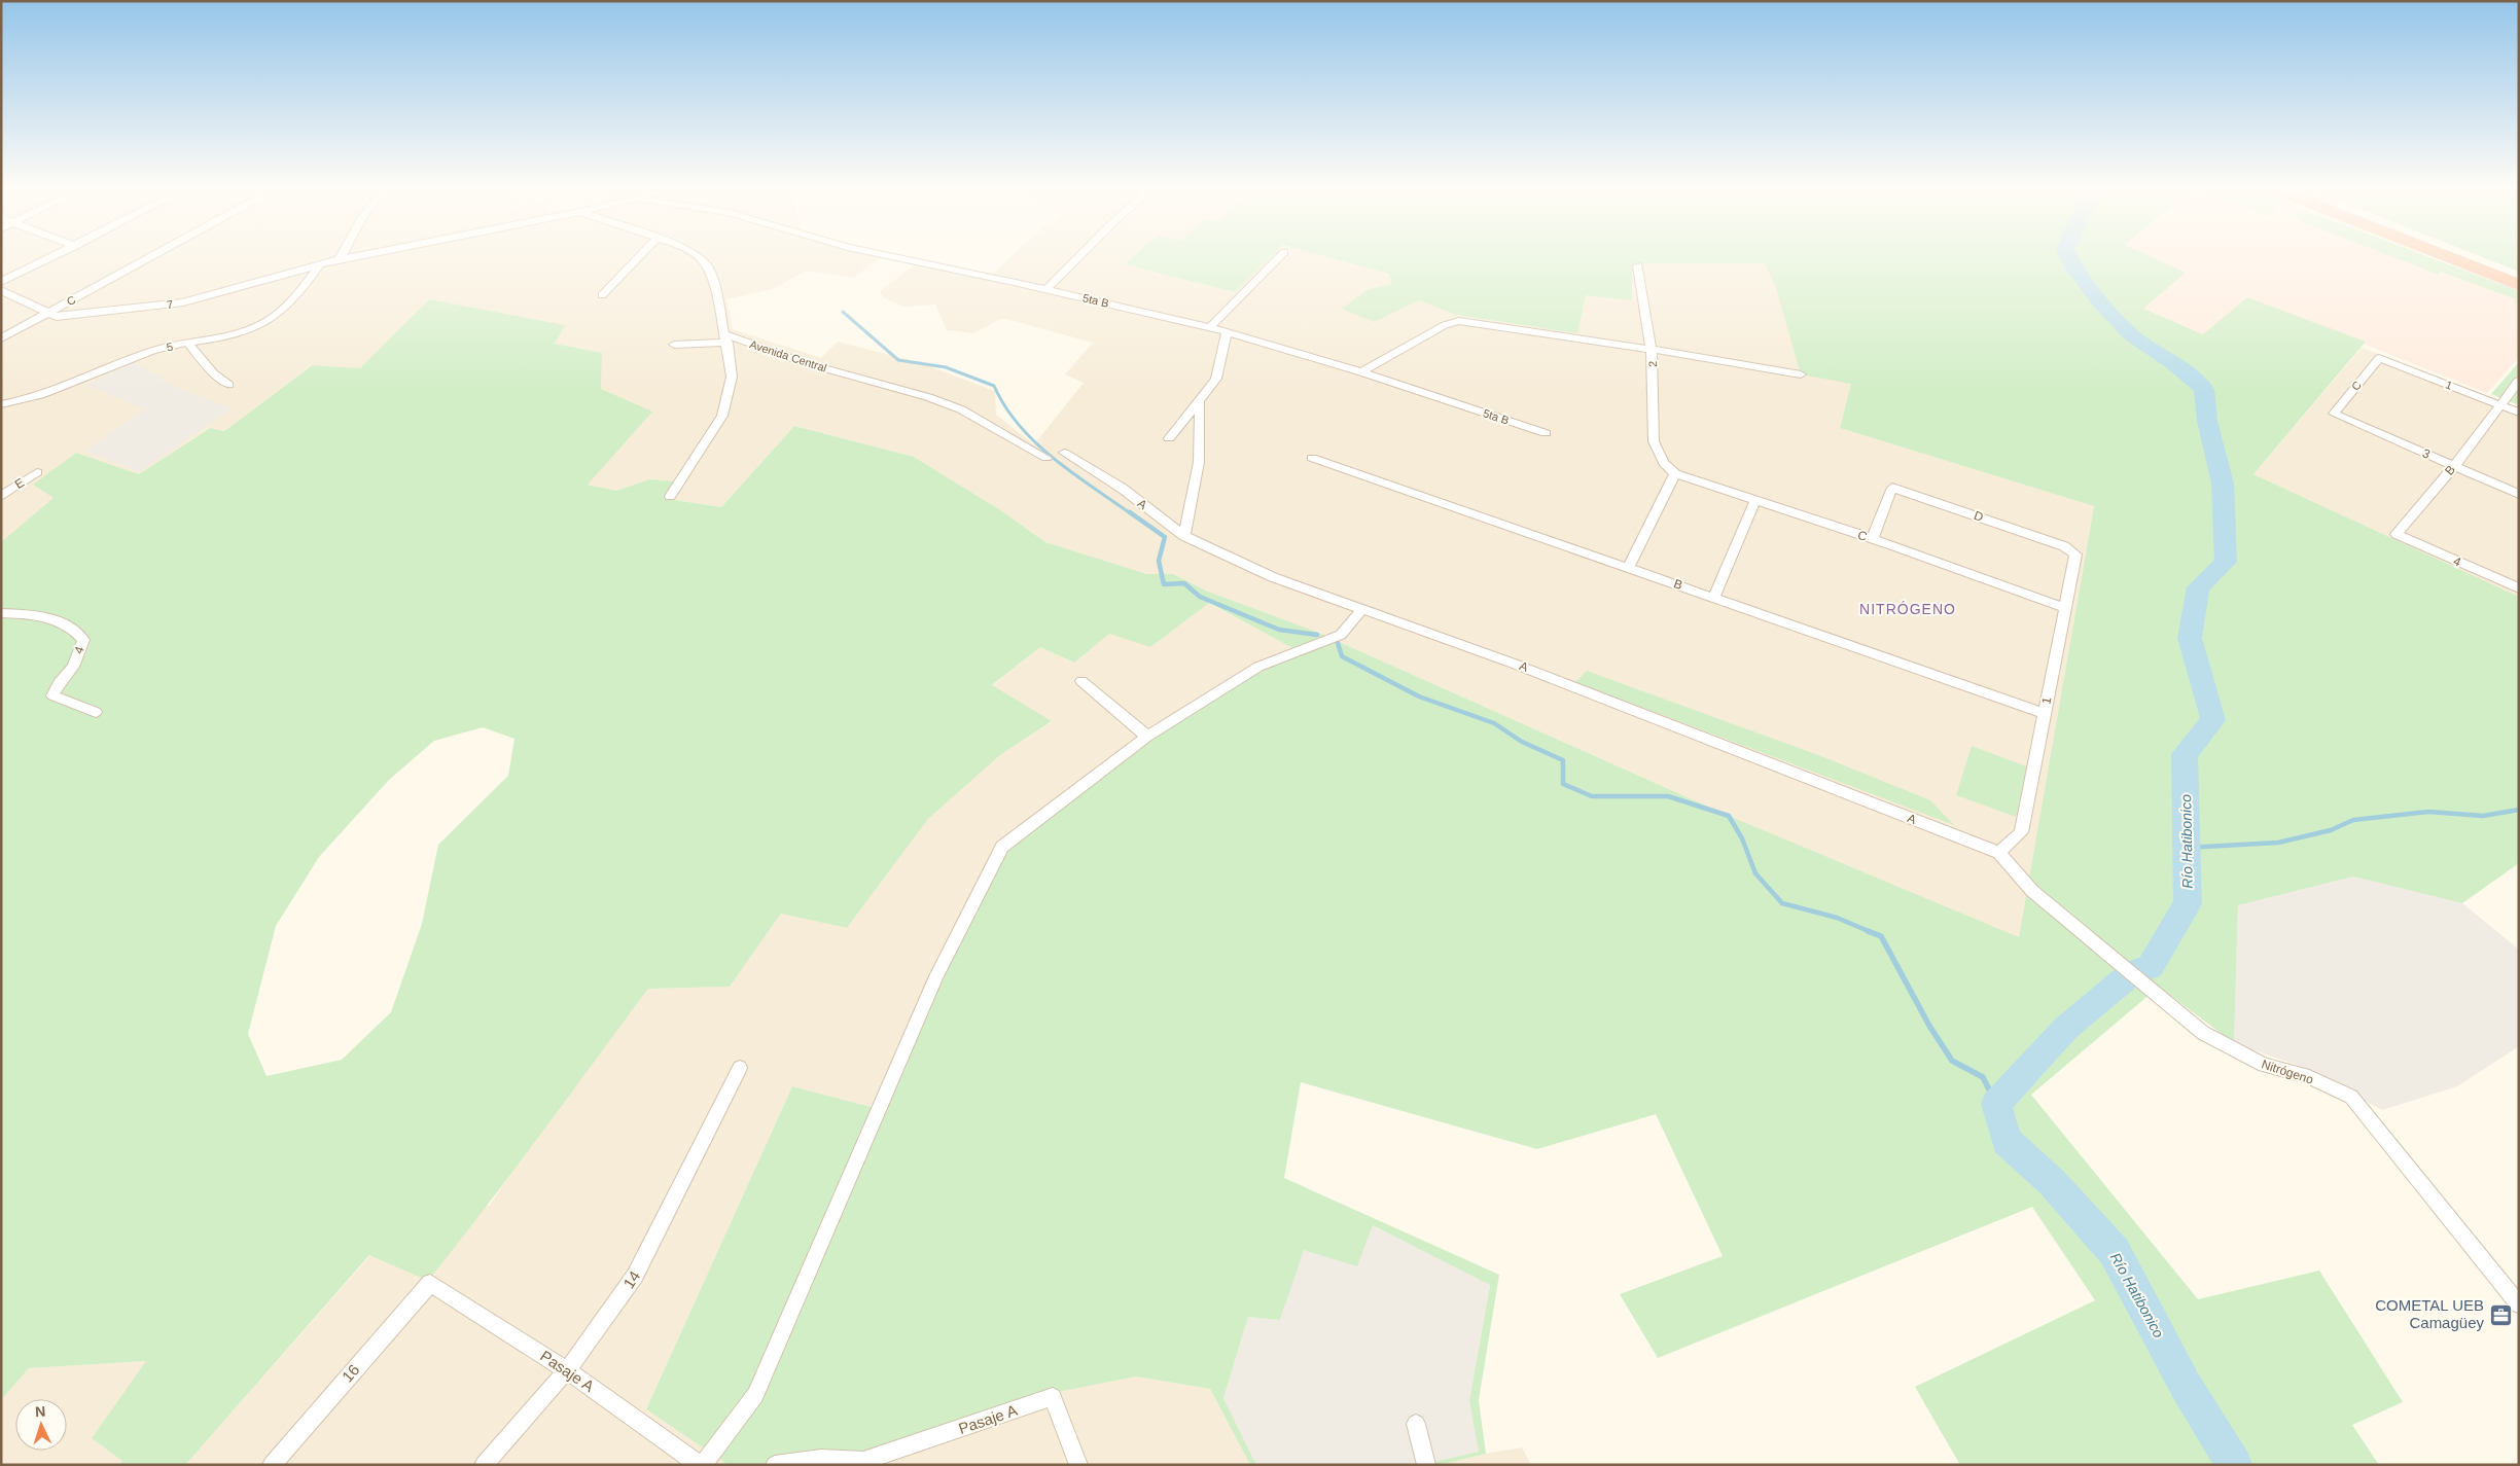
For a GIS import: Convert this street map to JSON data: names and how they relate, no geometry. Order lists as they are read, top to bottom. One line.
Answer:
{"streets":{"street":["C","5ta B","7","5","Avenida Central","2","1","3","B","E","A","D","4","Nitrógeno","14","Pasaje A","16"]},"crossings":[["C","7"],["C","2"],["C","1"],["C","3"],["C","D"],["7","5"],["1","B"],["1","A"],["1","D"],["1","Nitrógeno"],["3","B"],["B","4"],["A","Nitrógeno"],["14","Pasaje A"],["Pasaje A","16"]],"districts":["NITRÓGENO"],"water":["Río Hatibonico"],"places":{"office":["COMETAL UEB Camagüey"]},"north":"top"}
